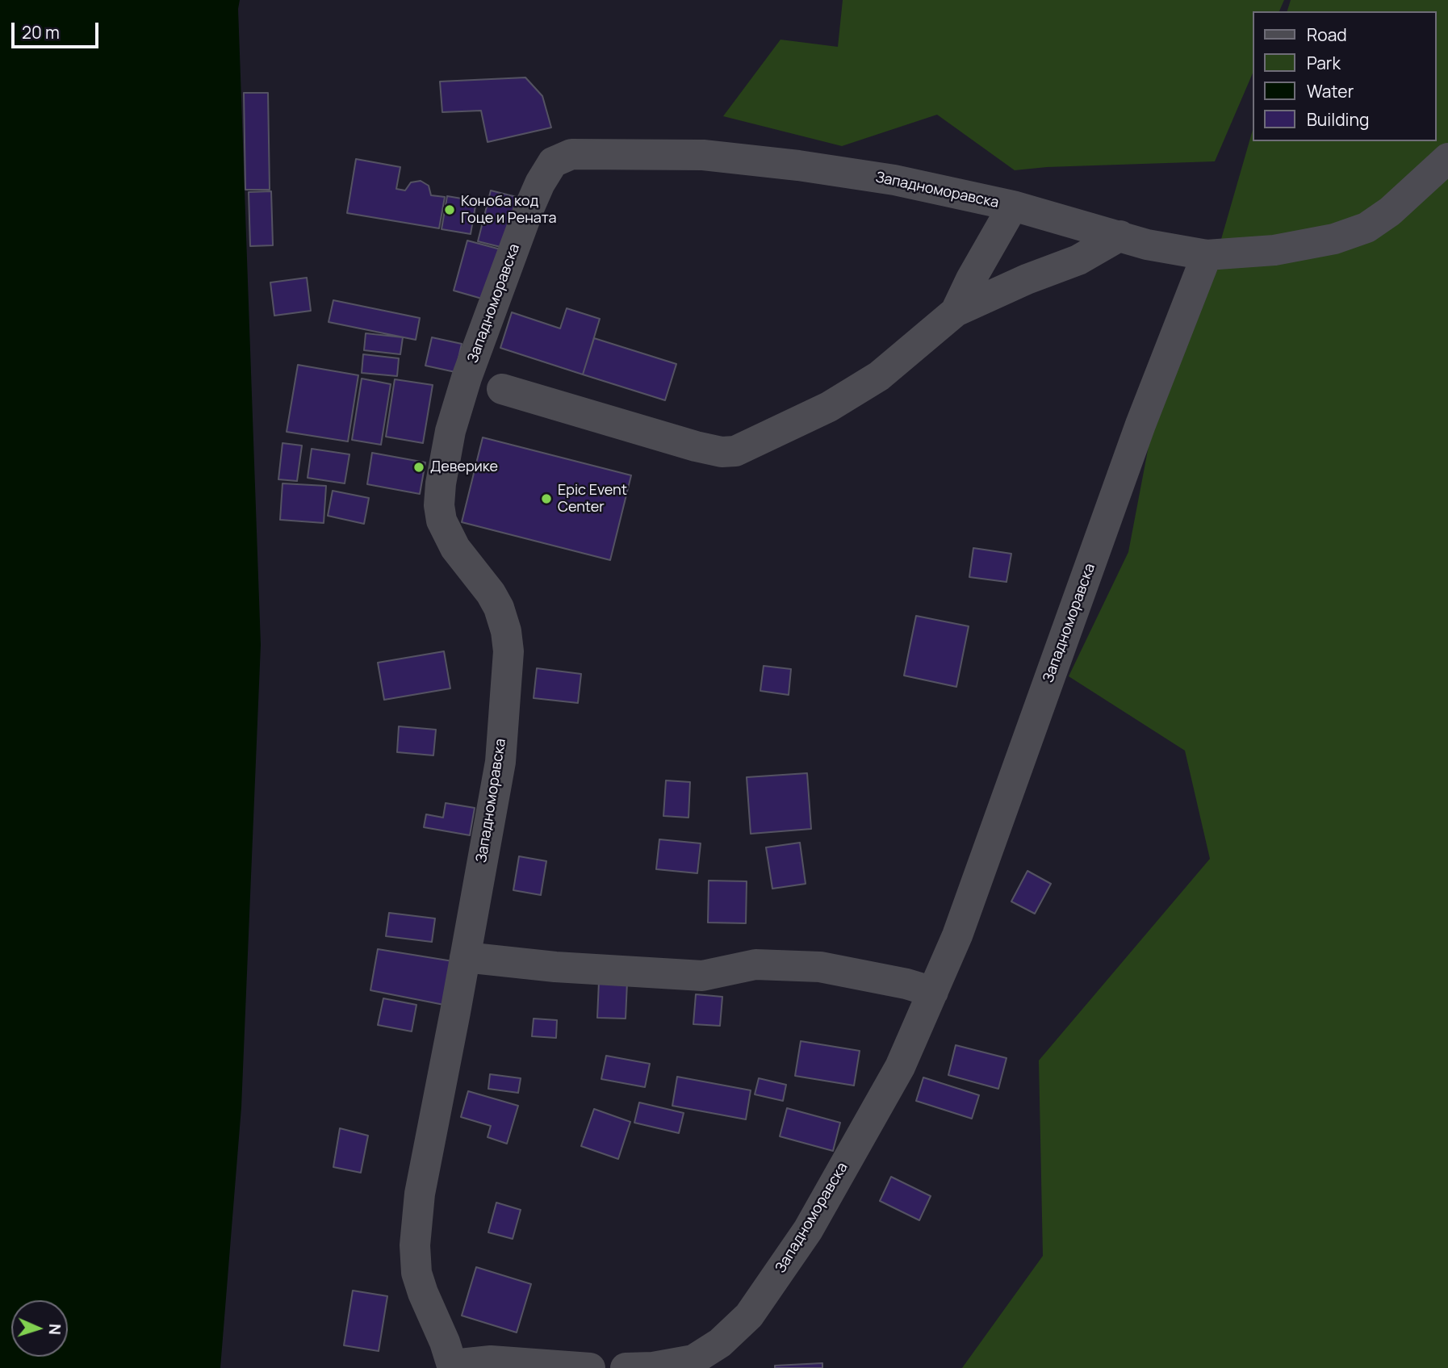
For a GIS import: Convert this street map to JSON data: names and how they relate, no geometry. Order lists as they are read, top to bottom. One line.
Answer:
{"streets":{"street":["Западноморавска"]},"places":["Коноба код Гоце и Рената","Деверике","Epic Event Center"],"legend":["Road","Park","Water","Building"],"scale_bar":"20 m","north":"right"}
